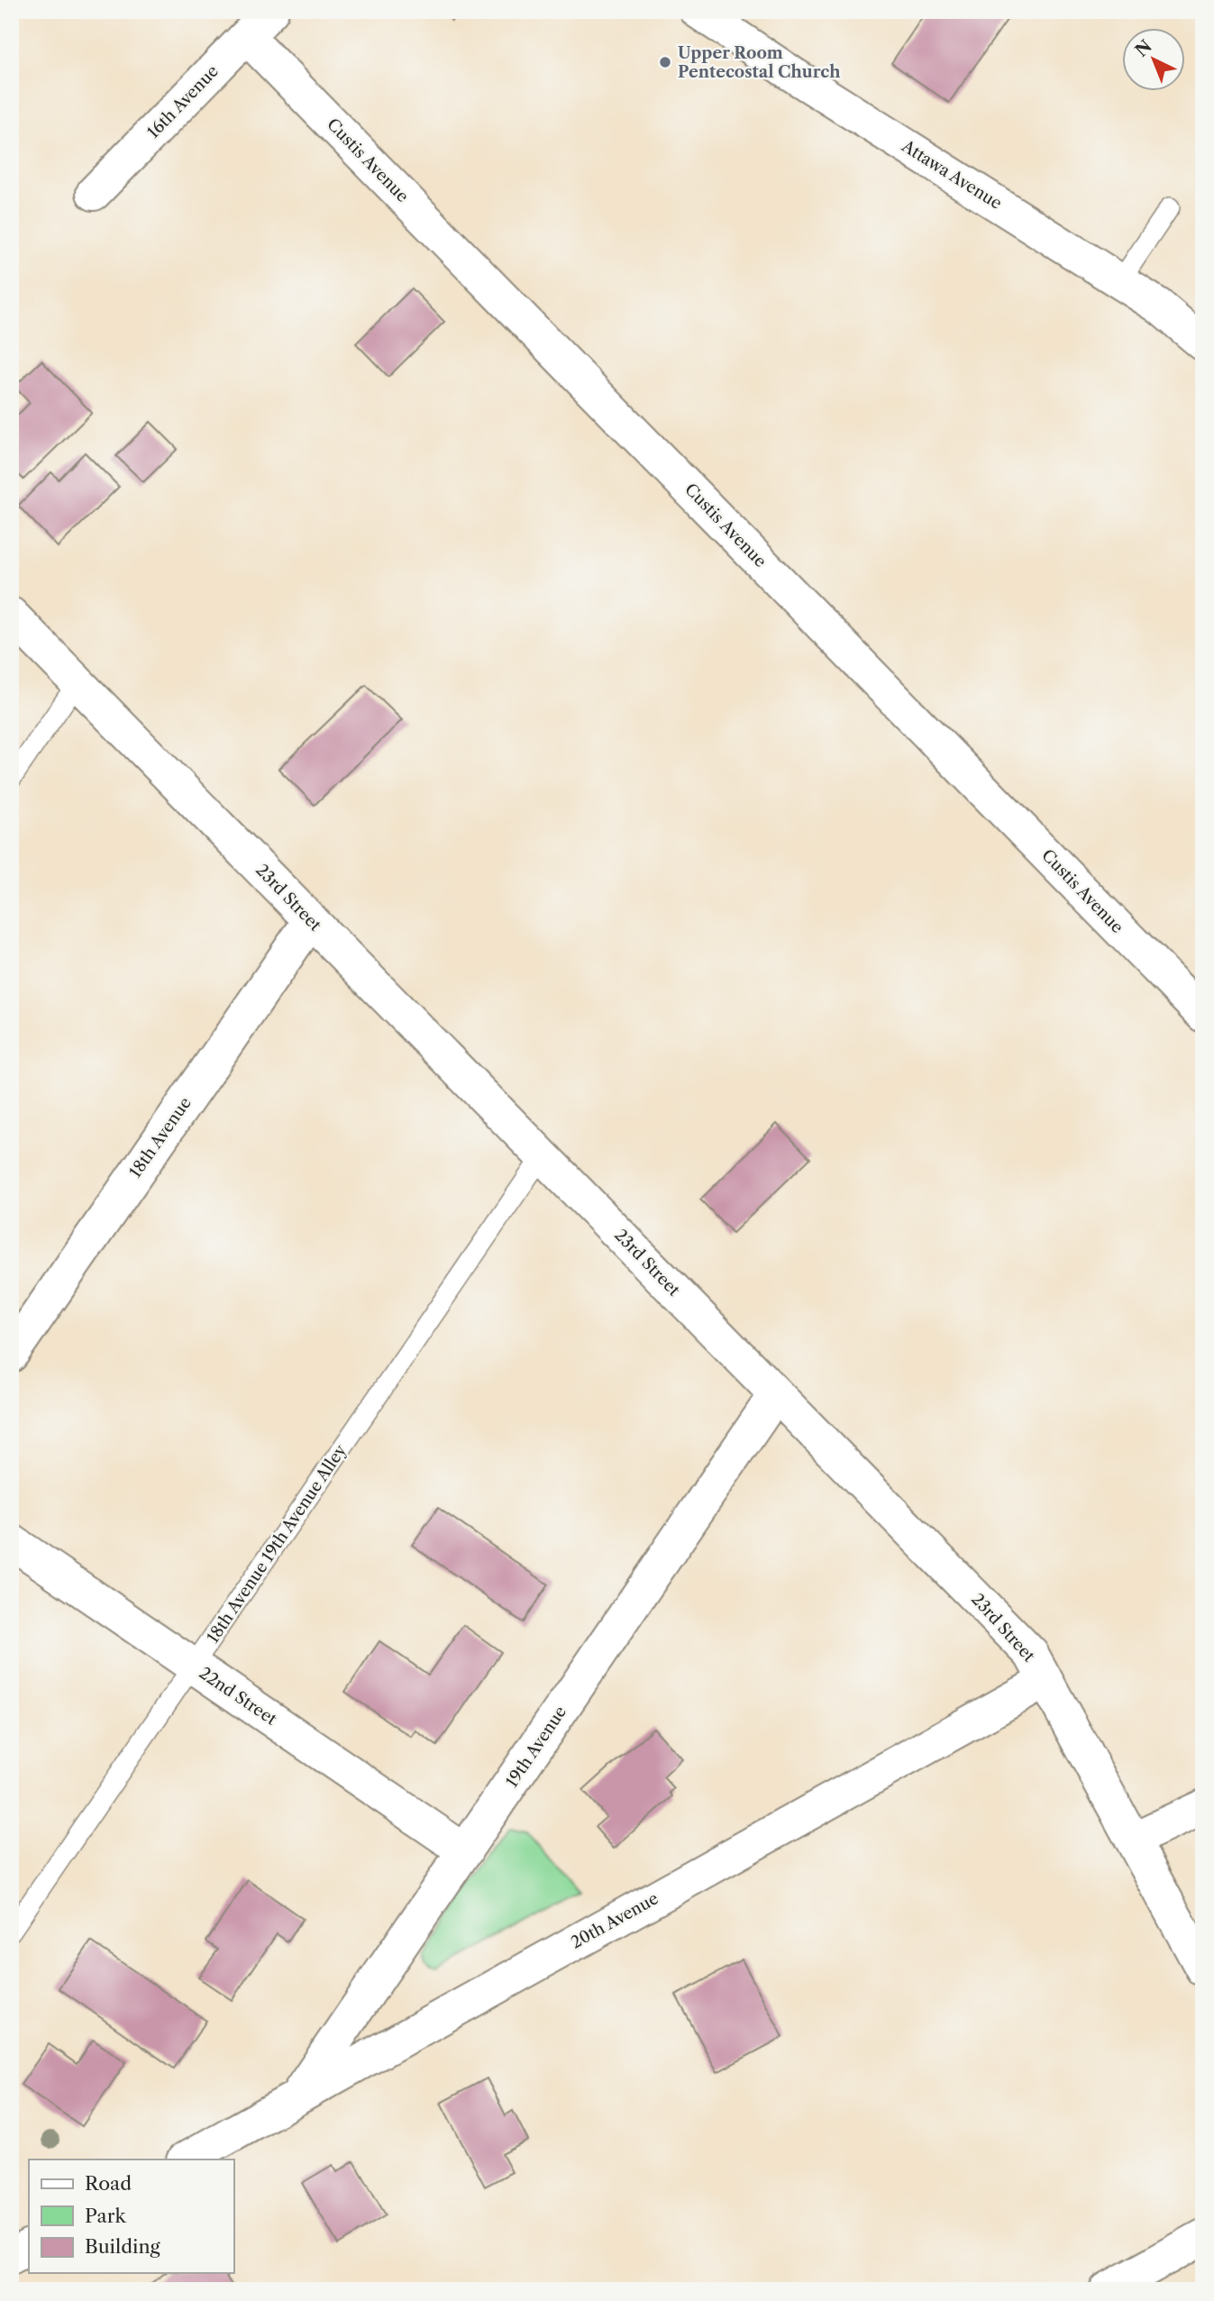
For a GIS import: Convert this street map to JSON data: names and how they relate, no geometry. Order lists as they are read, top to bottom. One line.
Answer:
{"streets":{"street":["16th Avenue","Custis Avenue","Attawa Avenue","23rd Street","18th Avenue","22nd Street","19th Avenue","20th Avenue"],"lane":["18th Avenue 19th Avenue Alley"]},"crossings":[["16th Avenue","Custis Avenue"],["23rd Street","18th Avenue"],["23rd Street","18th Avenue 19th Avenue Alley"],["23rd Street","19th Avenue"],["23rd Street","20th Avenue"],["18th Avenue 19th Avenue Alley","22nd Street"],["22nd Street","19th Avenue"],["19th Avenue","20th Avenue"]],"places":["Upper Room Pentecostal Church"],"legend":["Road","Park","Building"],"north":"top left"}
